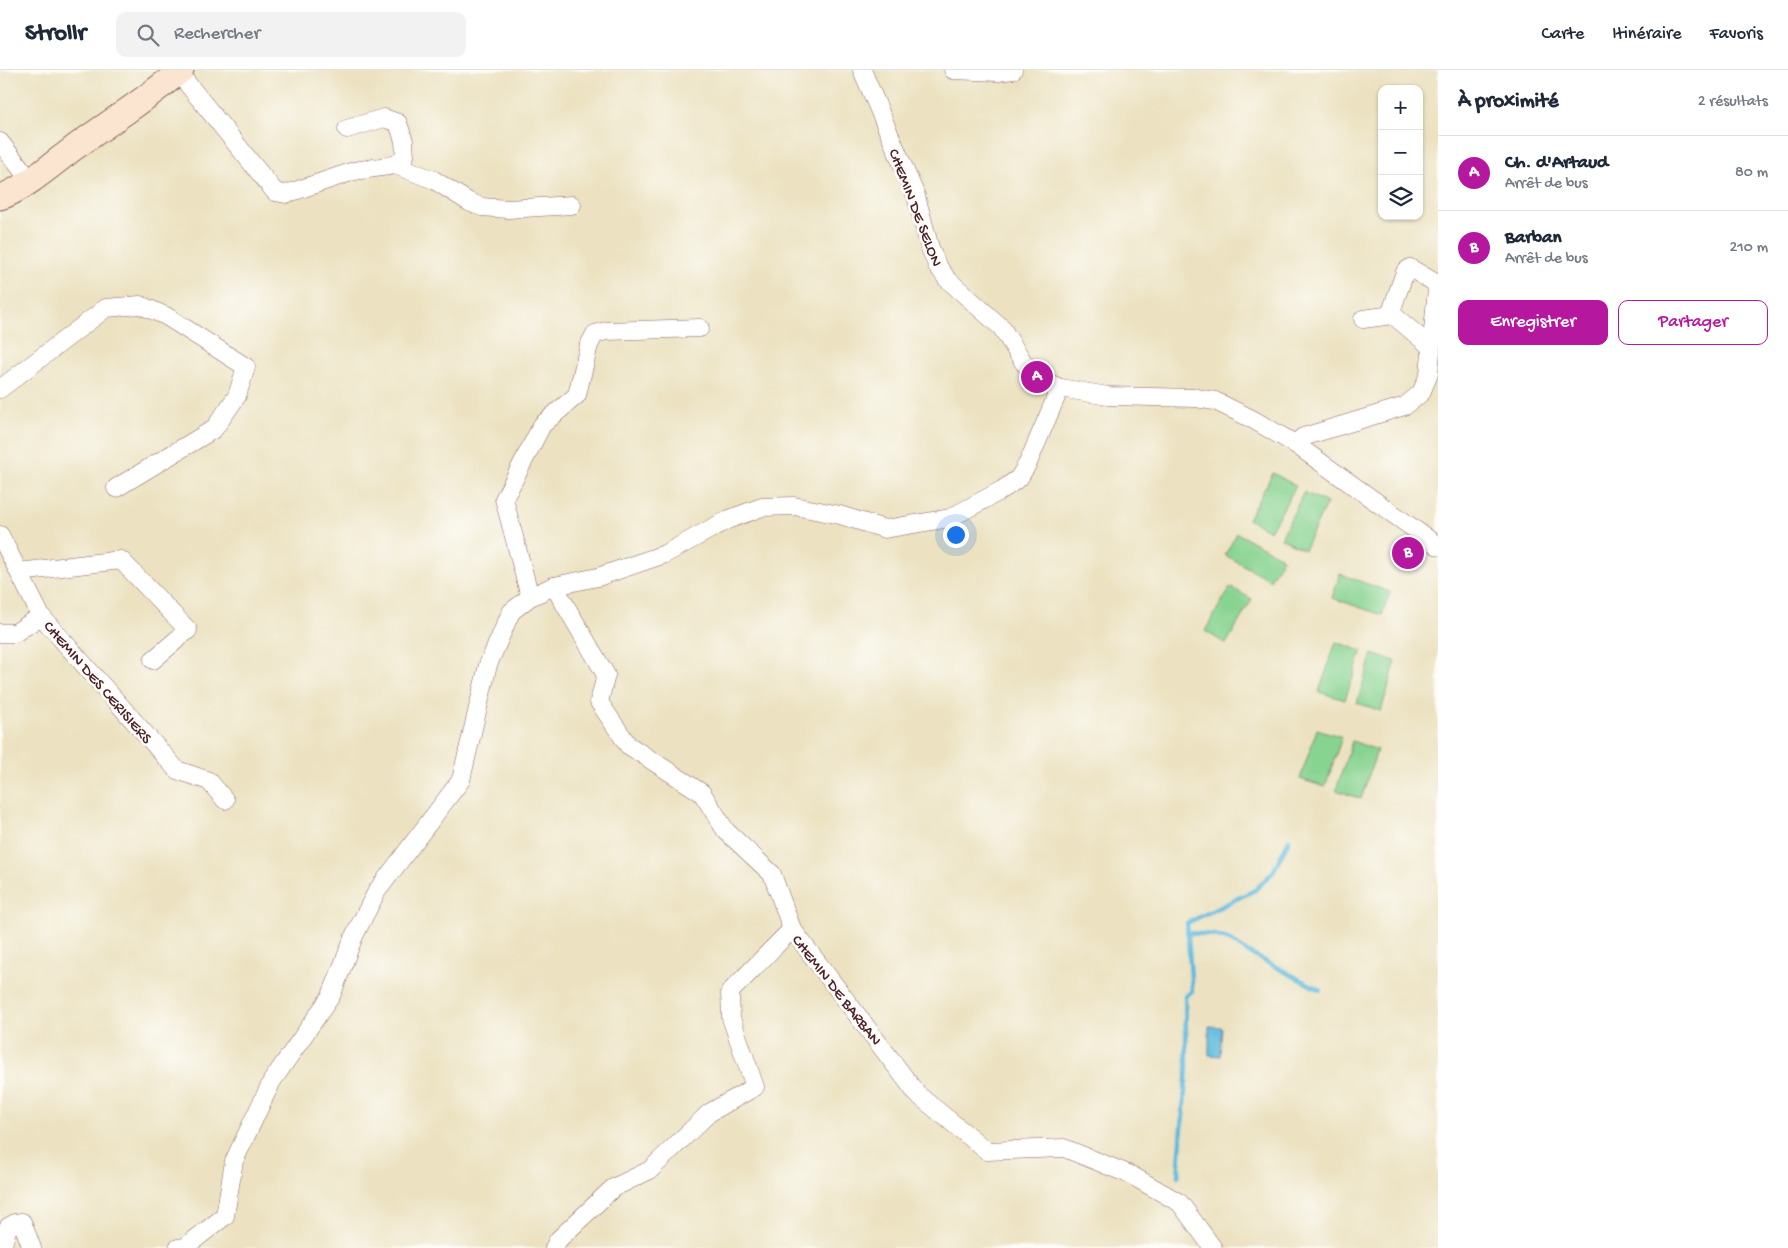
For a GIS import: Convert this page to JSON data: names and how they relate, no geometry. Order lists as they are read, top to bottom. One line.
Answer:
{"streets":{"street":["CHEMIN DE SELON","CHEMIN DES CERISIERS","CHEMIN DE BARBAN"]},"page":{"header":"Strollr","search":"Rechercher","nav":["Carte","Itinéraire","Favoris"],"heading":["À proximité","2 résultats"],"map_buttons":["+","−"],"list":[{"mark":"A","name":"Ch. d'Artaud","note":"Arrêt de bus","value":"80 m"},{"mark":"B","name":"Barban","note":"Arrêt de bus","value":"210 m"}],"buttons":["Enregistrer","Partager"],"pins":["A","B"]}}
